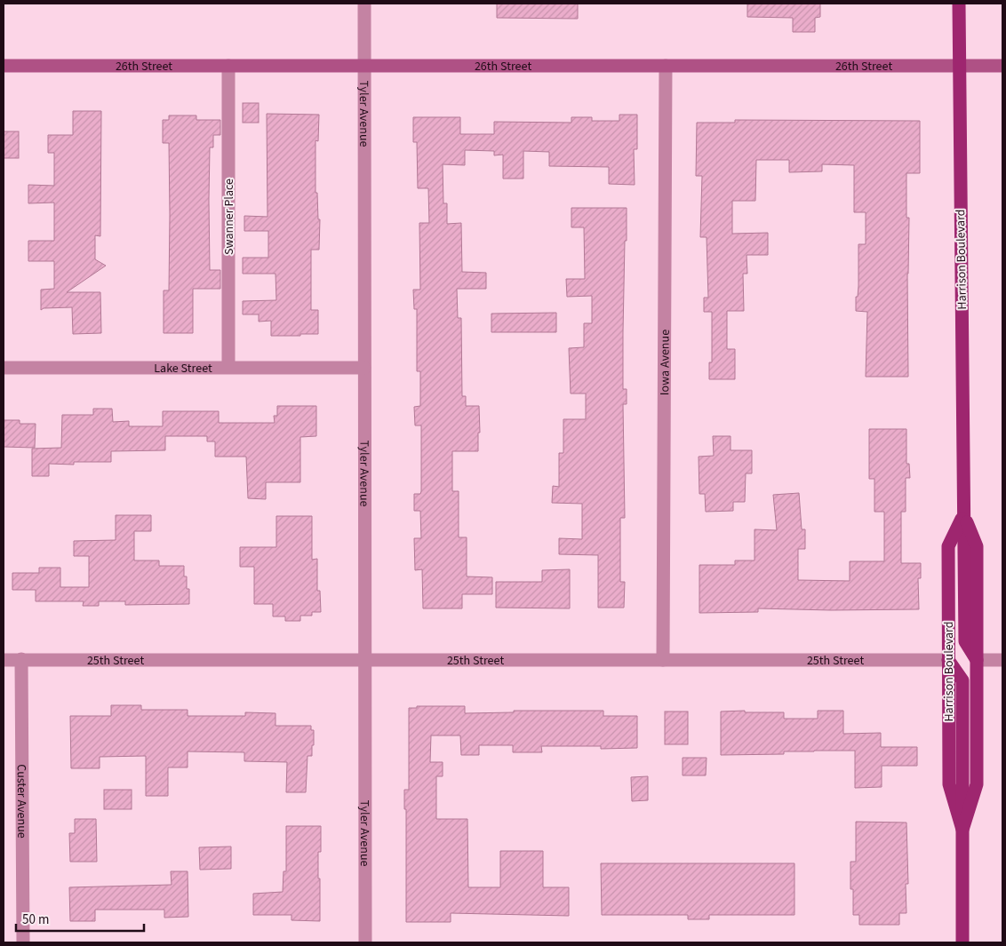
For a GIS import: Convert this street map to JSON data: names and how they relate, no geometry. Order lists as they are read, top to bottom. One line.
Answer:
{"streets":{"main road":["Harrison Boulevard"],"street":["26th Street","Tyler Avenue","Swanner Place","Iowa Avenue","Lake Street","25th Street","Custer Avenue"]},"crossings":[["26th Street","Tyler Avenue"],["26th Street","Swanner Place"],["26th Street","Harrison Boulevard"],["26th Street","Iowa Avenue"],["Tyler Avenue","Lake Street"],["Tyler Avenue","25th Street"],["Swanner Place","Lake Street"],["Harrison Boulevard","25th Street"],["Iowa Avenue","25th Street"],["25th Street","Custer Avenue"]],"scale_bar":"50 m"}
